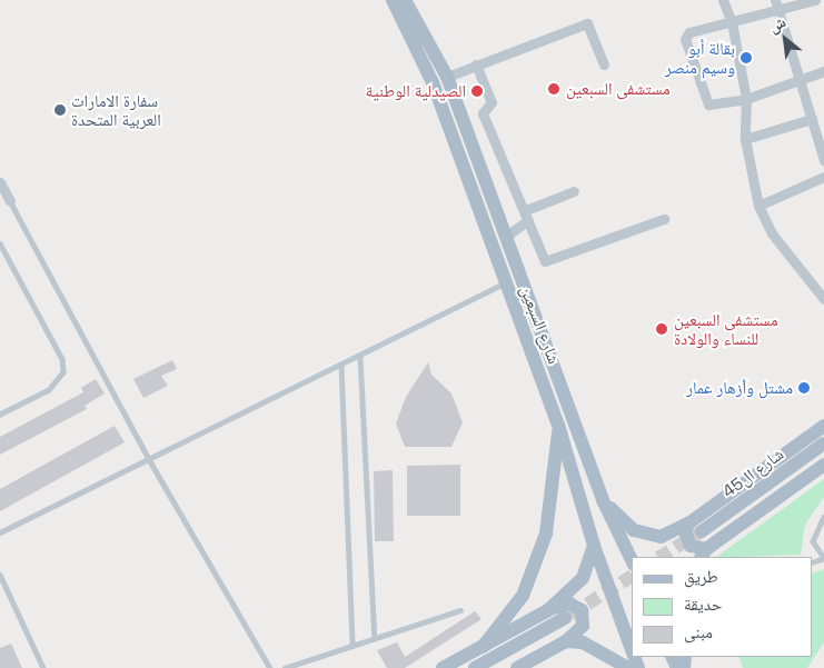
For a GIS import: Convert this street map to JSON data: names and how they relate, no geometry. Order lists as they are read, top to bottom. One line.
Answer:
{"streets":{"main road":["شارع السبعين","شارع ال45"]},"places":["بقالة أبو وسيم منصر","مستشفى السبعين","الصيدلية الوطنية","سفارة الامارات العربية المتحدة","مستشفى السبعين للنساء والولادة","مشتل وأزهار عمار"],"legend":["طريق","حديقة","مبنى"],"north":"top left"}
